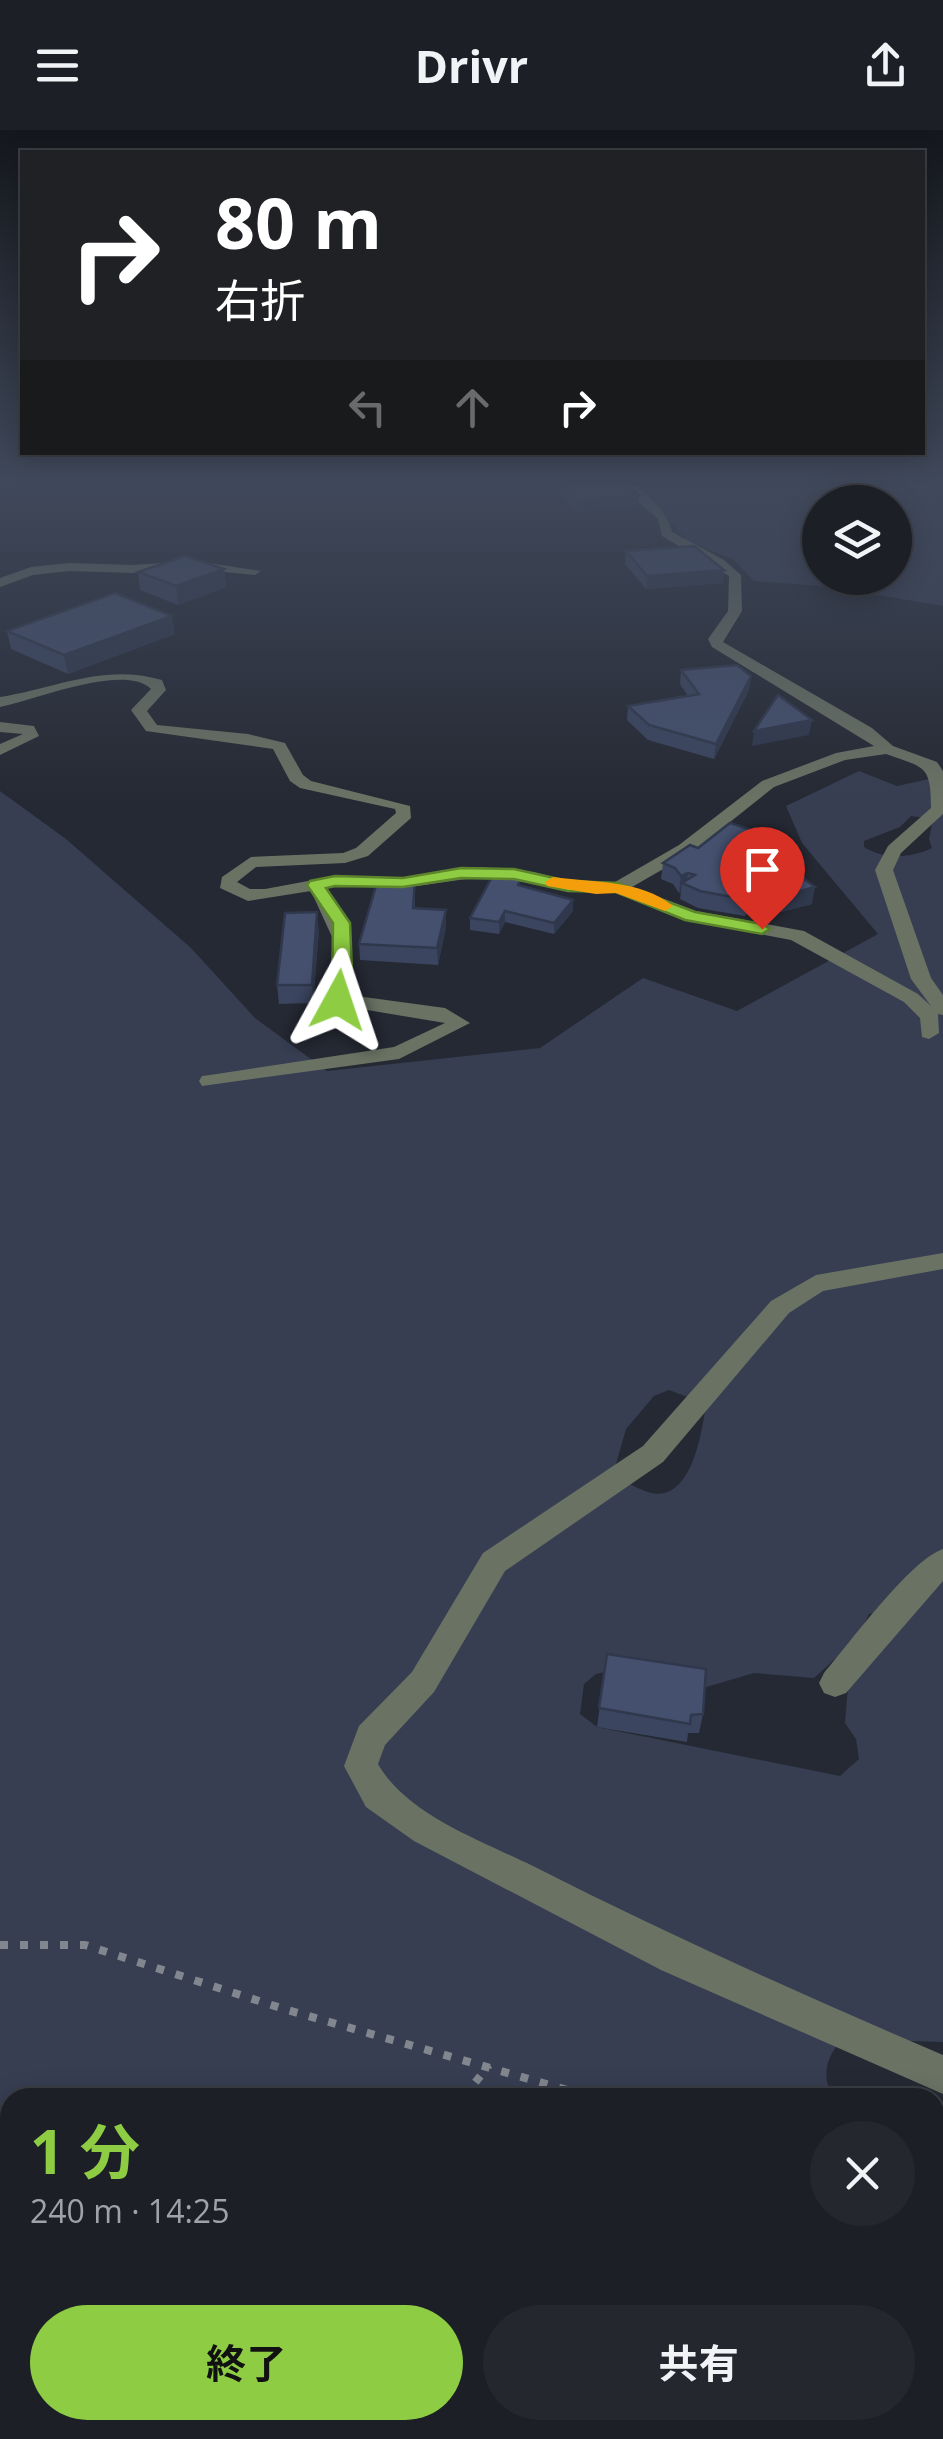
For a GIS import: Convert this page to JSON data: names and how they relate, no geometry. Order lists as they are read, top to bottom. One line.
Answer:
{"page":{"header":"Drivr","turn":["80 m","右折"],"heading":["1 分","240 m · 14:25"],"buttons":["終了","共有"]}}
